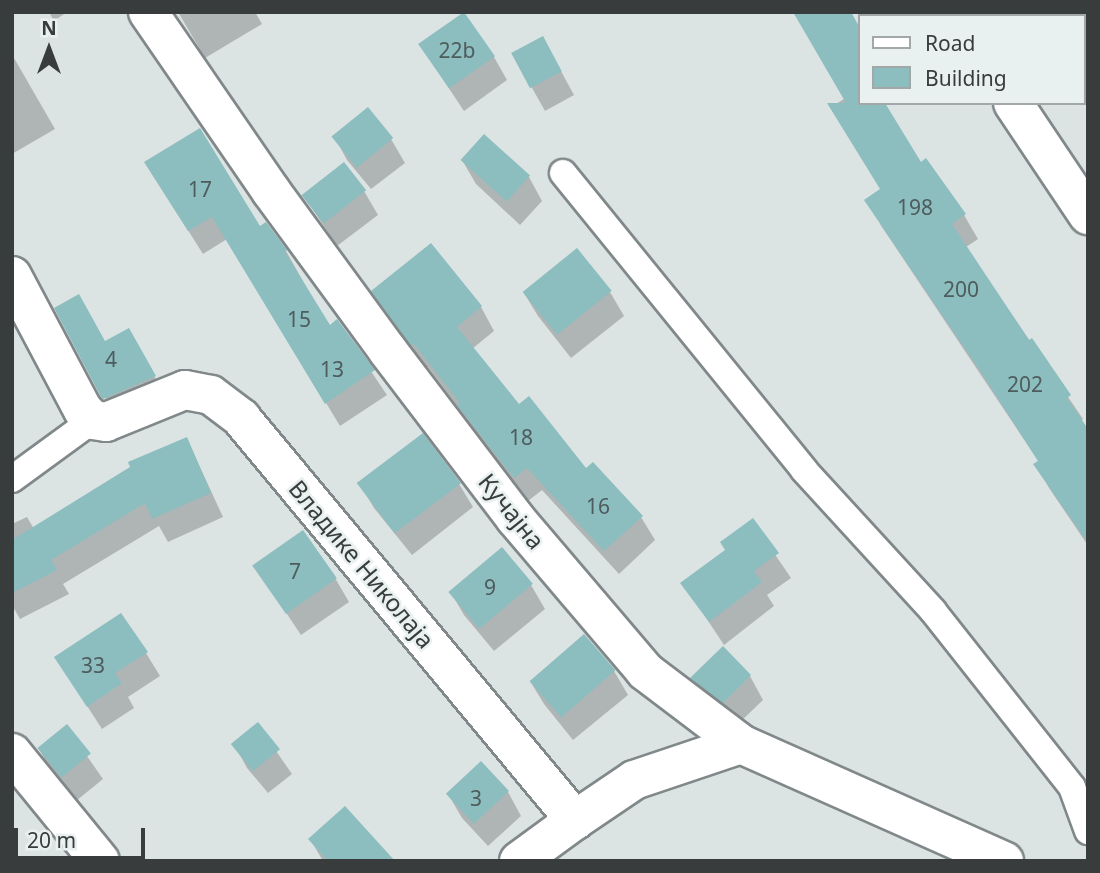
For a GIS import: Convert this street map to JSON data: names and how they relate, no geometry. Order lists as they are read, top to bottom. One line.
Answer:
{"streets":{"street":["Кучајна","Владике Николаја"]},"house_numbers":["22b","17","198","200","15","4","13","202","18","16","7","9","33","3"],"legend":["Road","Building"],"scale_bar":"20 m","north":"top"}
